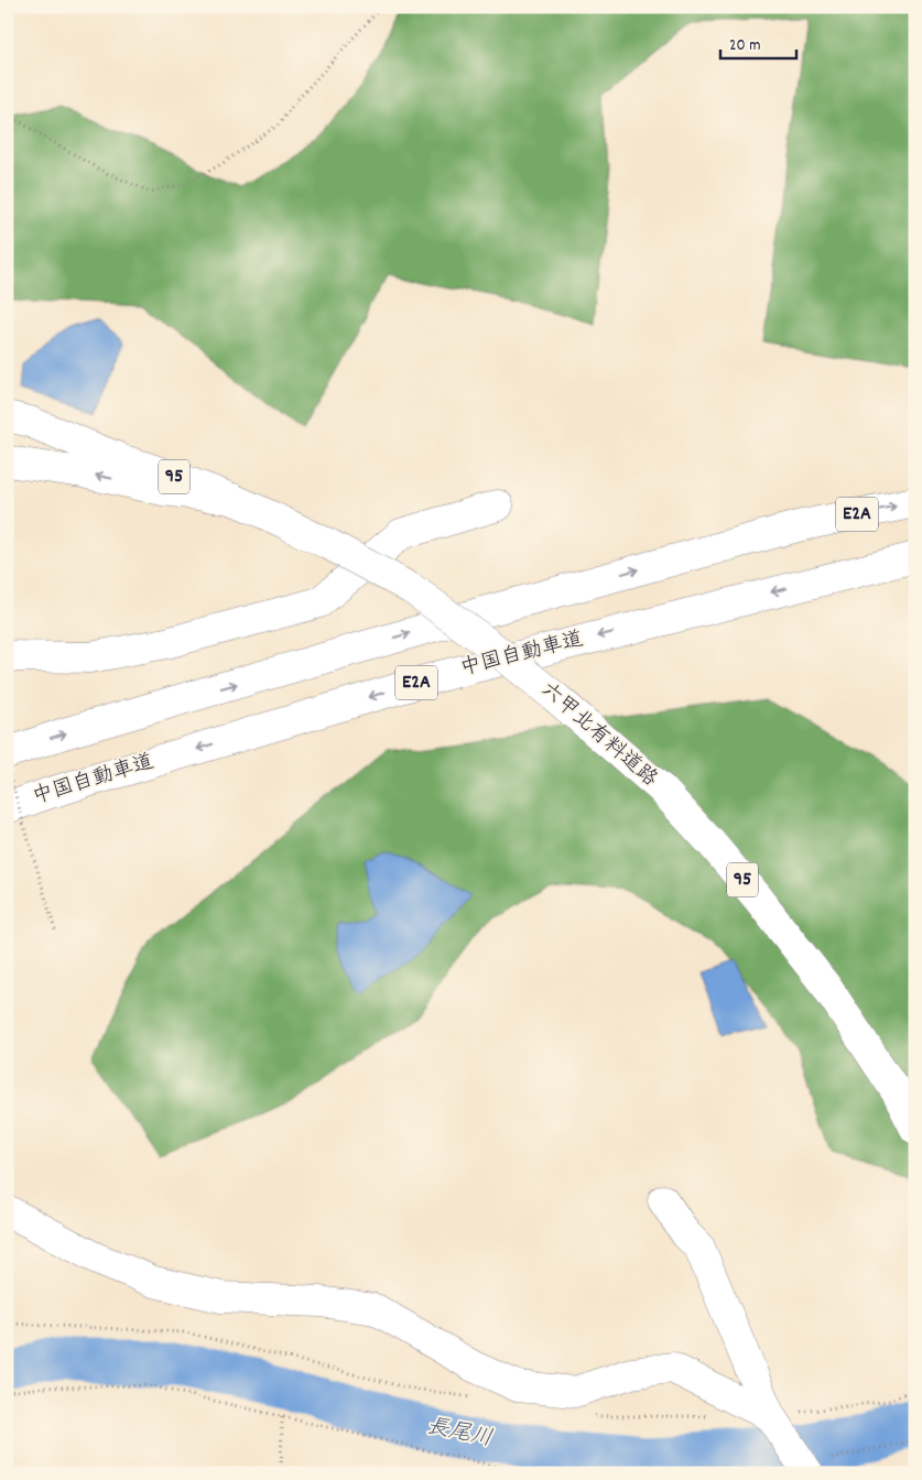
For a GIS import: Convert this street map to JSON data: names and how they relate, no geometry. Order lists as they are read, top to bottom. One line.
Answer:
{"streets":{"main road":["95","E2A","中国自動車道","六甲北有料道路"]},"water":["長尾川"],"scale_bar":"20 m"}
